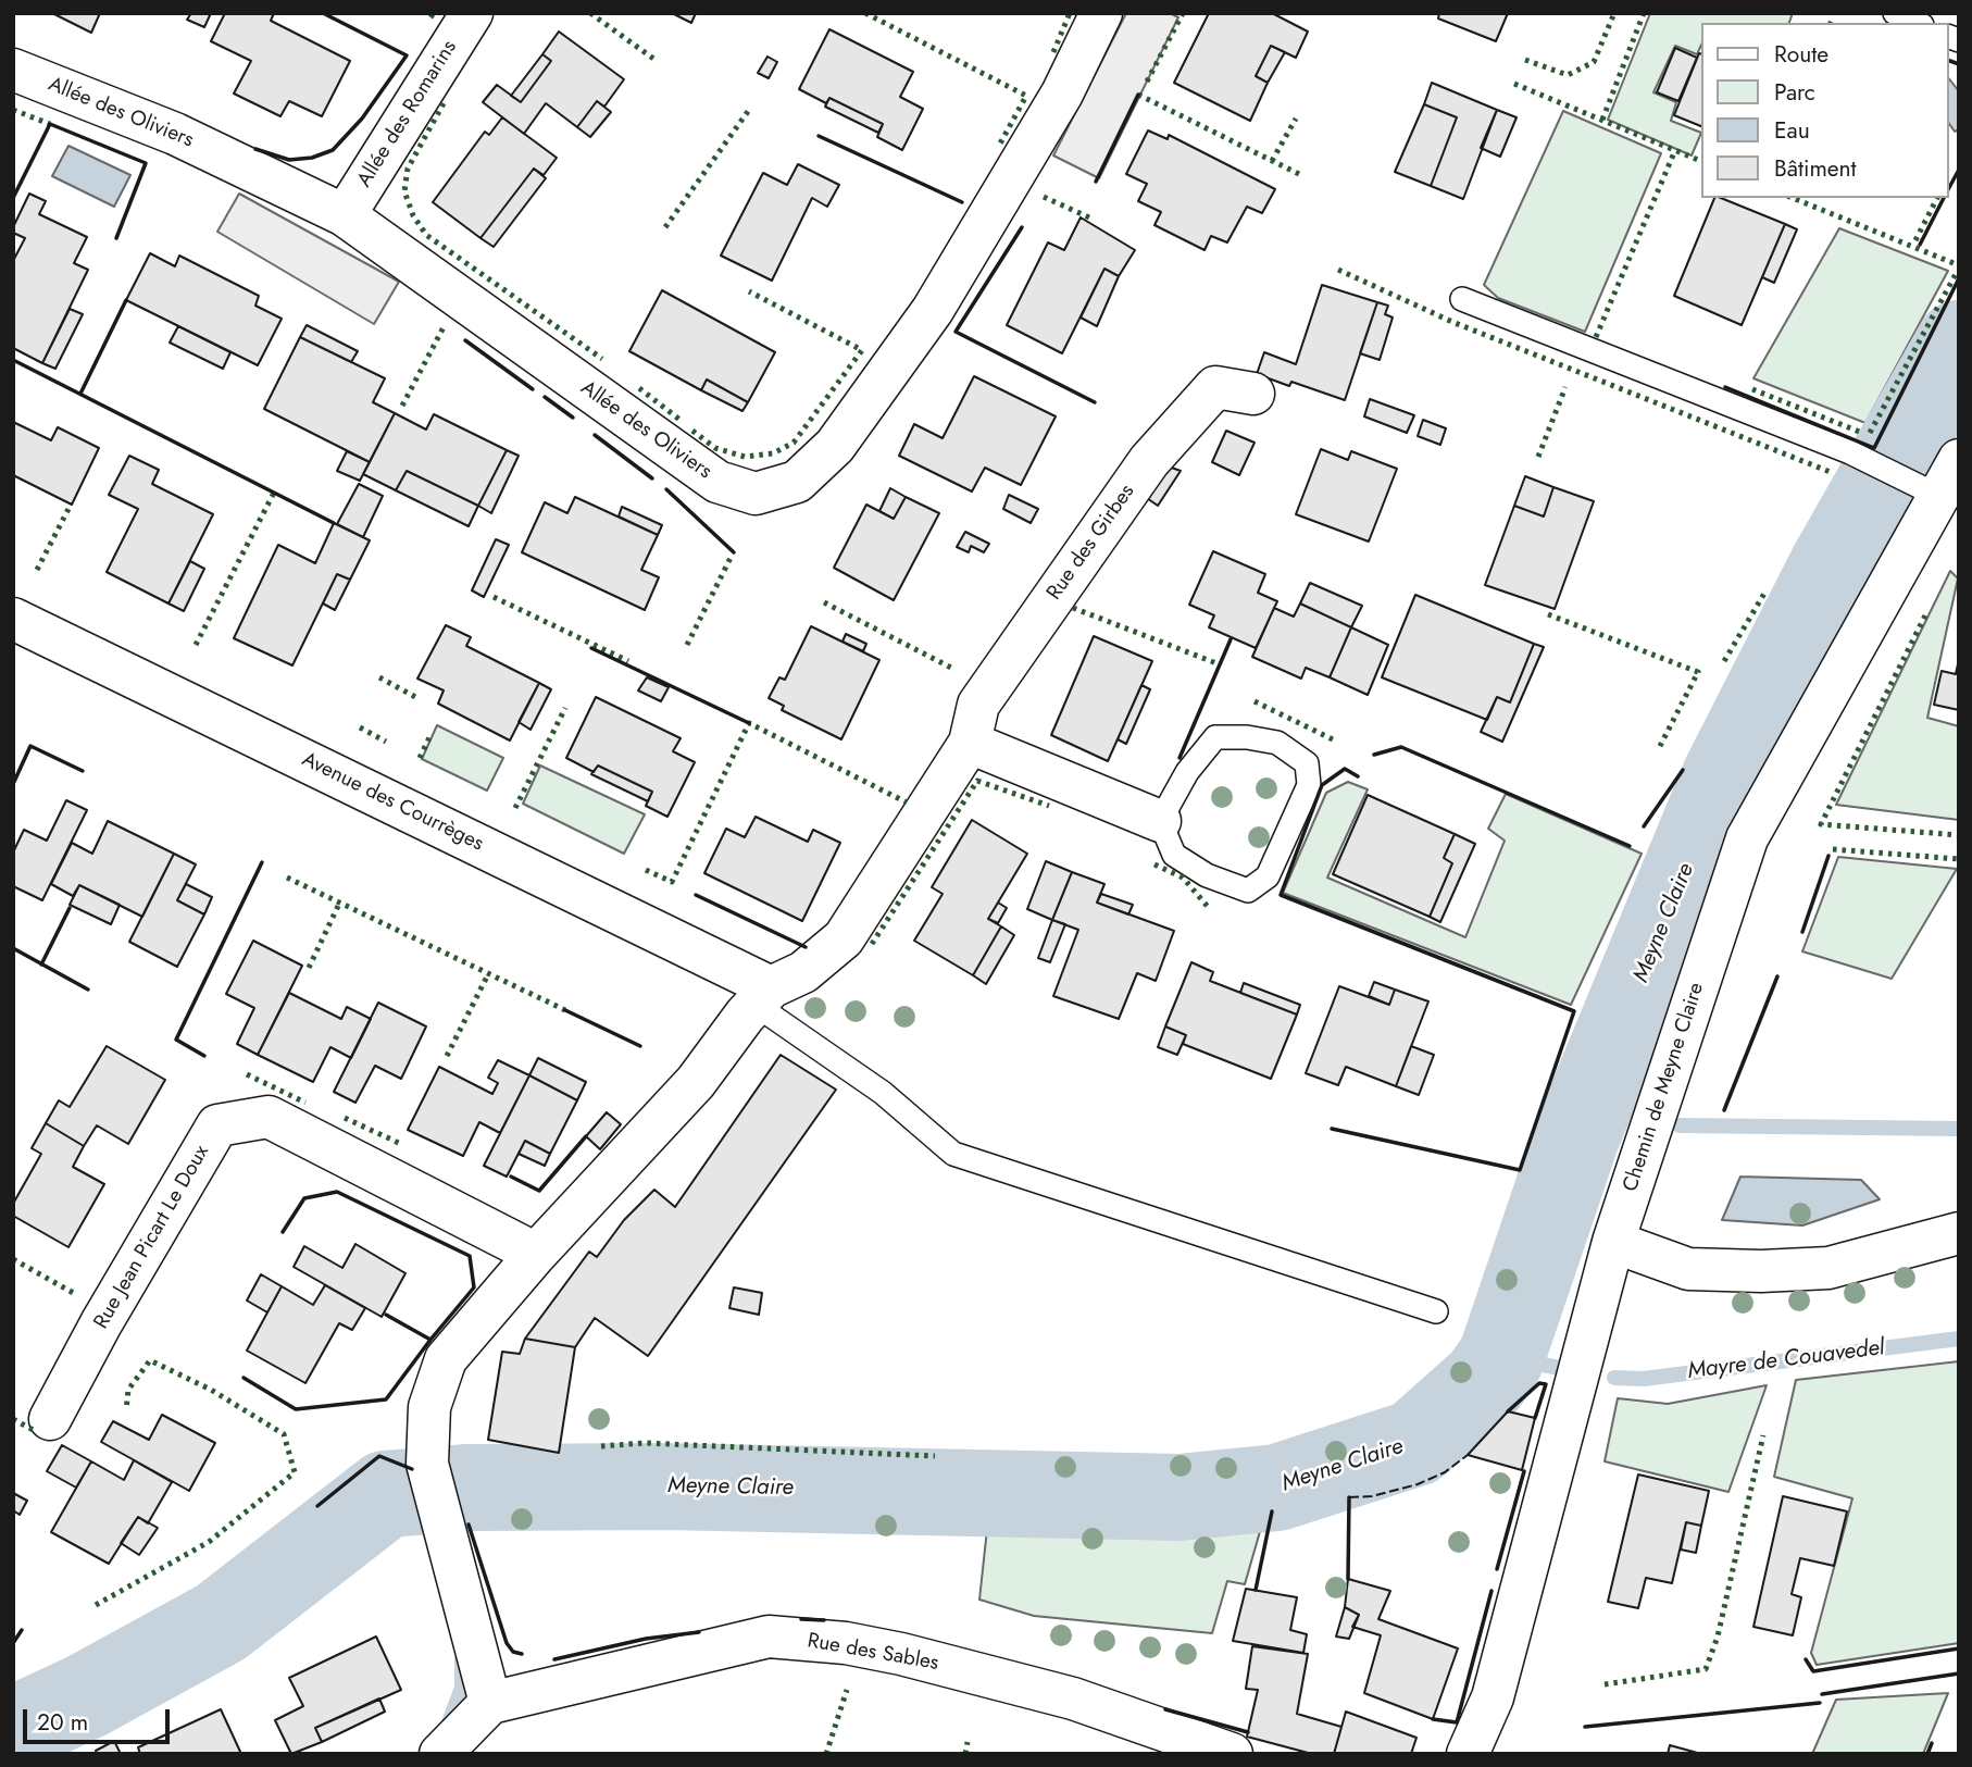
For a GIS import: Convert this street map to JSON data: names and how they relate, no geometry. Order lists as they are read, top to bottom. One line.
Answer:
{"streets":{"street":["Allée des Oliviers","Allée des Romarins","Rue des Girbes","Avenue des Courrèges","Chemin de Meyne Claire","Rue Jean Picart Le Doux","Rue des Sables"]},"crossings":[["Allée des Oliviers","Allée des Romarins"],["Rue des Girbes","Avenue des Courrèges"]],"water":["Meyne Claire","Mayre de Couavedel"],"legend":["Route","Parc","Eau","Bâtiment"],"scale_bar":"20 m"}
